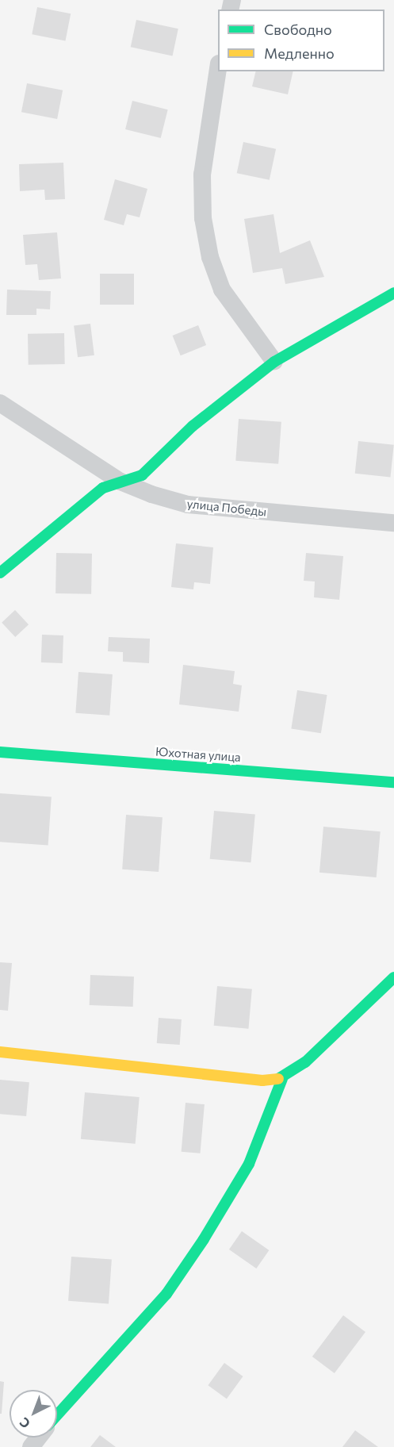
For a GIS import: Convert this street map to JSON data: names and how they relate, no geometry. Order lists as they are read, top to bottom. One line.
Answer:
{"streets":{"street":["улица Победы","Юхотная улица"]},"legend":["Свободно","Медленно"],"north":"bottom left"}
